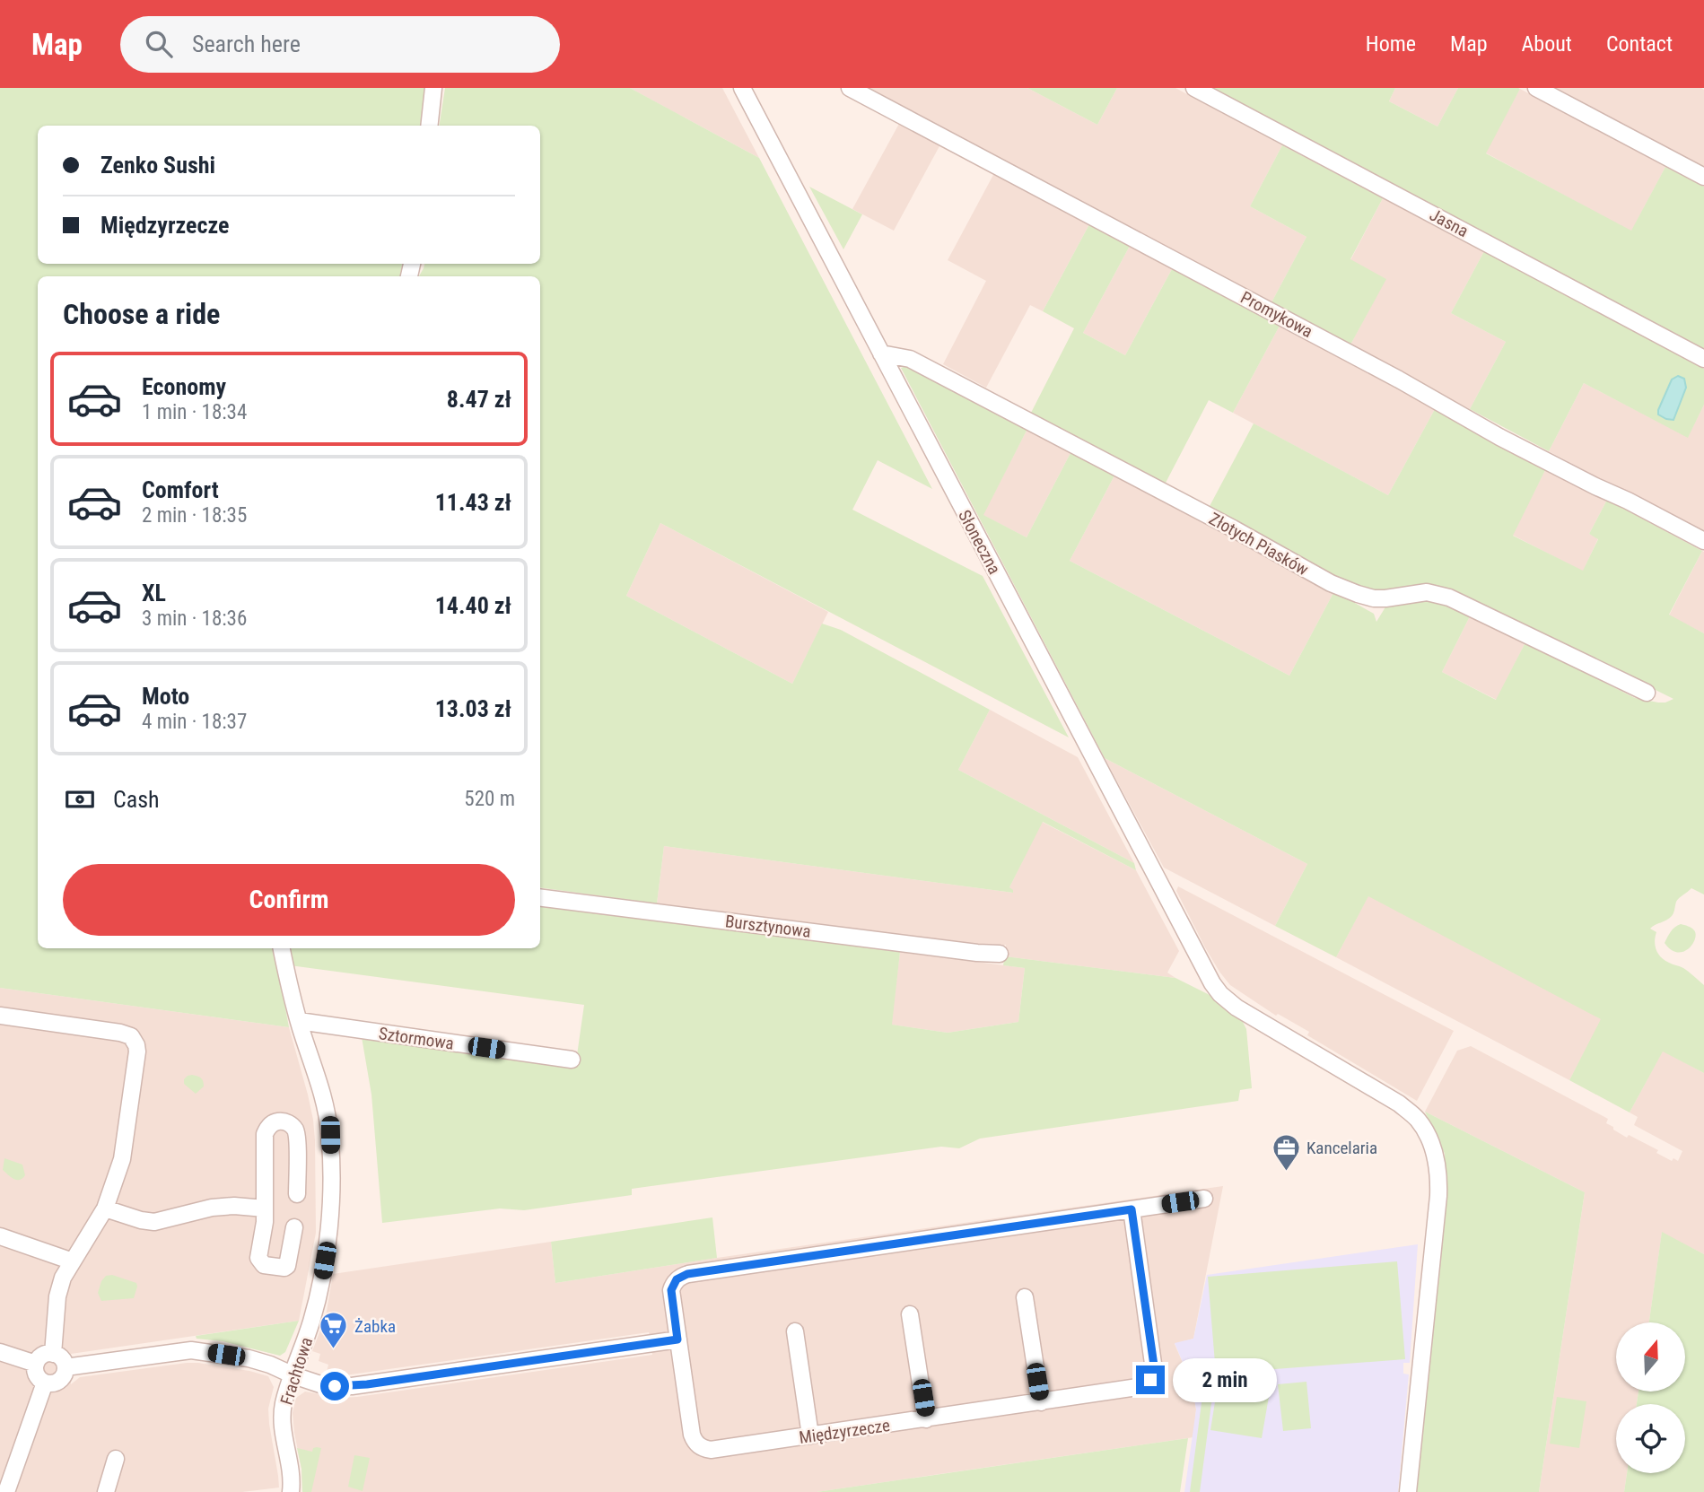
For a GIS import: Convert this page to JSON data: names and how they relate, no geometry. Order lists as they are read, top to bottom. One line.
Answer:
{"streets":{"street":["Jasna","Promykowa","Słoneczna","Złotych Piasków","Bursztynowa","Sztormowa","Frachtowa","Międzyrzecze"]},"crossings":[["Słoneczna","Złotych Piasków"],["Sztormowa","Frachtowa"]],"places":{"office":["Kancelaria"],"supermarket":["Żabka"]},"north":"top","page":{"header":"Map","search":"Search here","nav":["Home","Map","About","Contact"],"banner":["Zenko Sushi","Międzyrzecze"],"heading":"Choose a ride","list":[{"name":"Economy","note":"1 min · 18:34","value":"8.47 zł"},{"name":"Comfort","note":"2 min · 18:35","value":"11.43 zł"},{"name":"XL","note":"3 min · 18:36","value":"14.40 zł"},{"name":"Moto","note":"4 min · 18:37","value":"13.03 zł"}],"pay":["Cash","520 m"],"buttons":"Confirm","bubble":"2 min"}}
